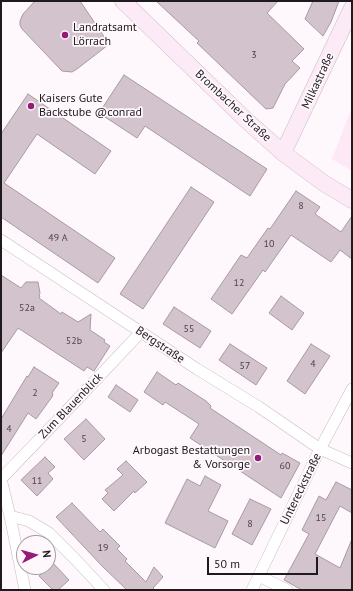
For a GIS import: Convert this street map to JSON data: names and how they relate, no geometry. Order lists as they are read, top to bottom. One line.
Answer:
{"streets":{"main road":["Milkastraße","Brombacher Straße"],"street":["Bergstraße","Zum Blauenblick","Untereckstraße"]},"crossings":[["Milkastraße","Brombacher Straße"],["Bergstraße","Zum Blauenblick"],["Bergstraße","Untereckstraße"]],"places":["Landratsamt Lörrach","Kaisers Gute Backstube @conrad","Arbogast Bestattungen & Vorsorge"],"house_numbers":["3","8","49 A","10","12","52a","55","52b","4","57","2","4","5","60","11","15","8","19"],"scale_bar":"50 m","north":"right"}
